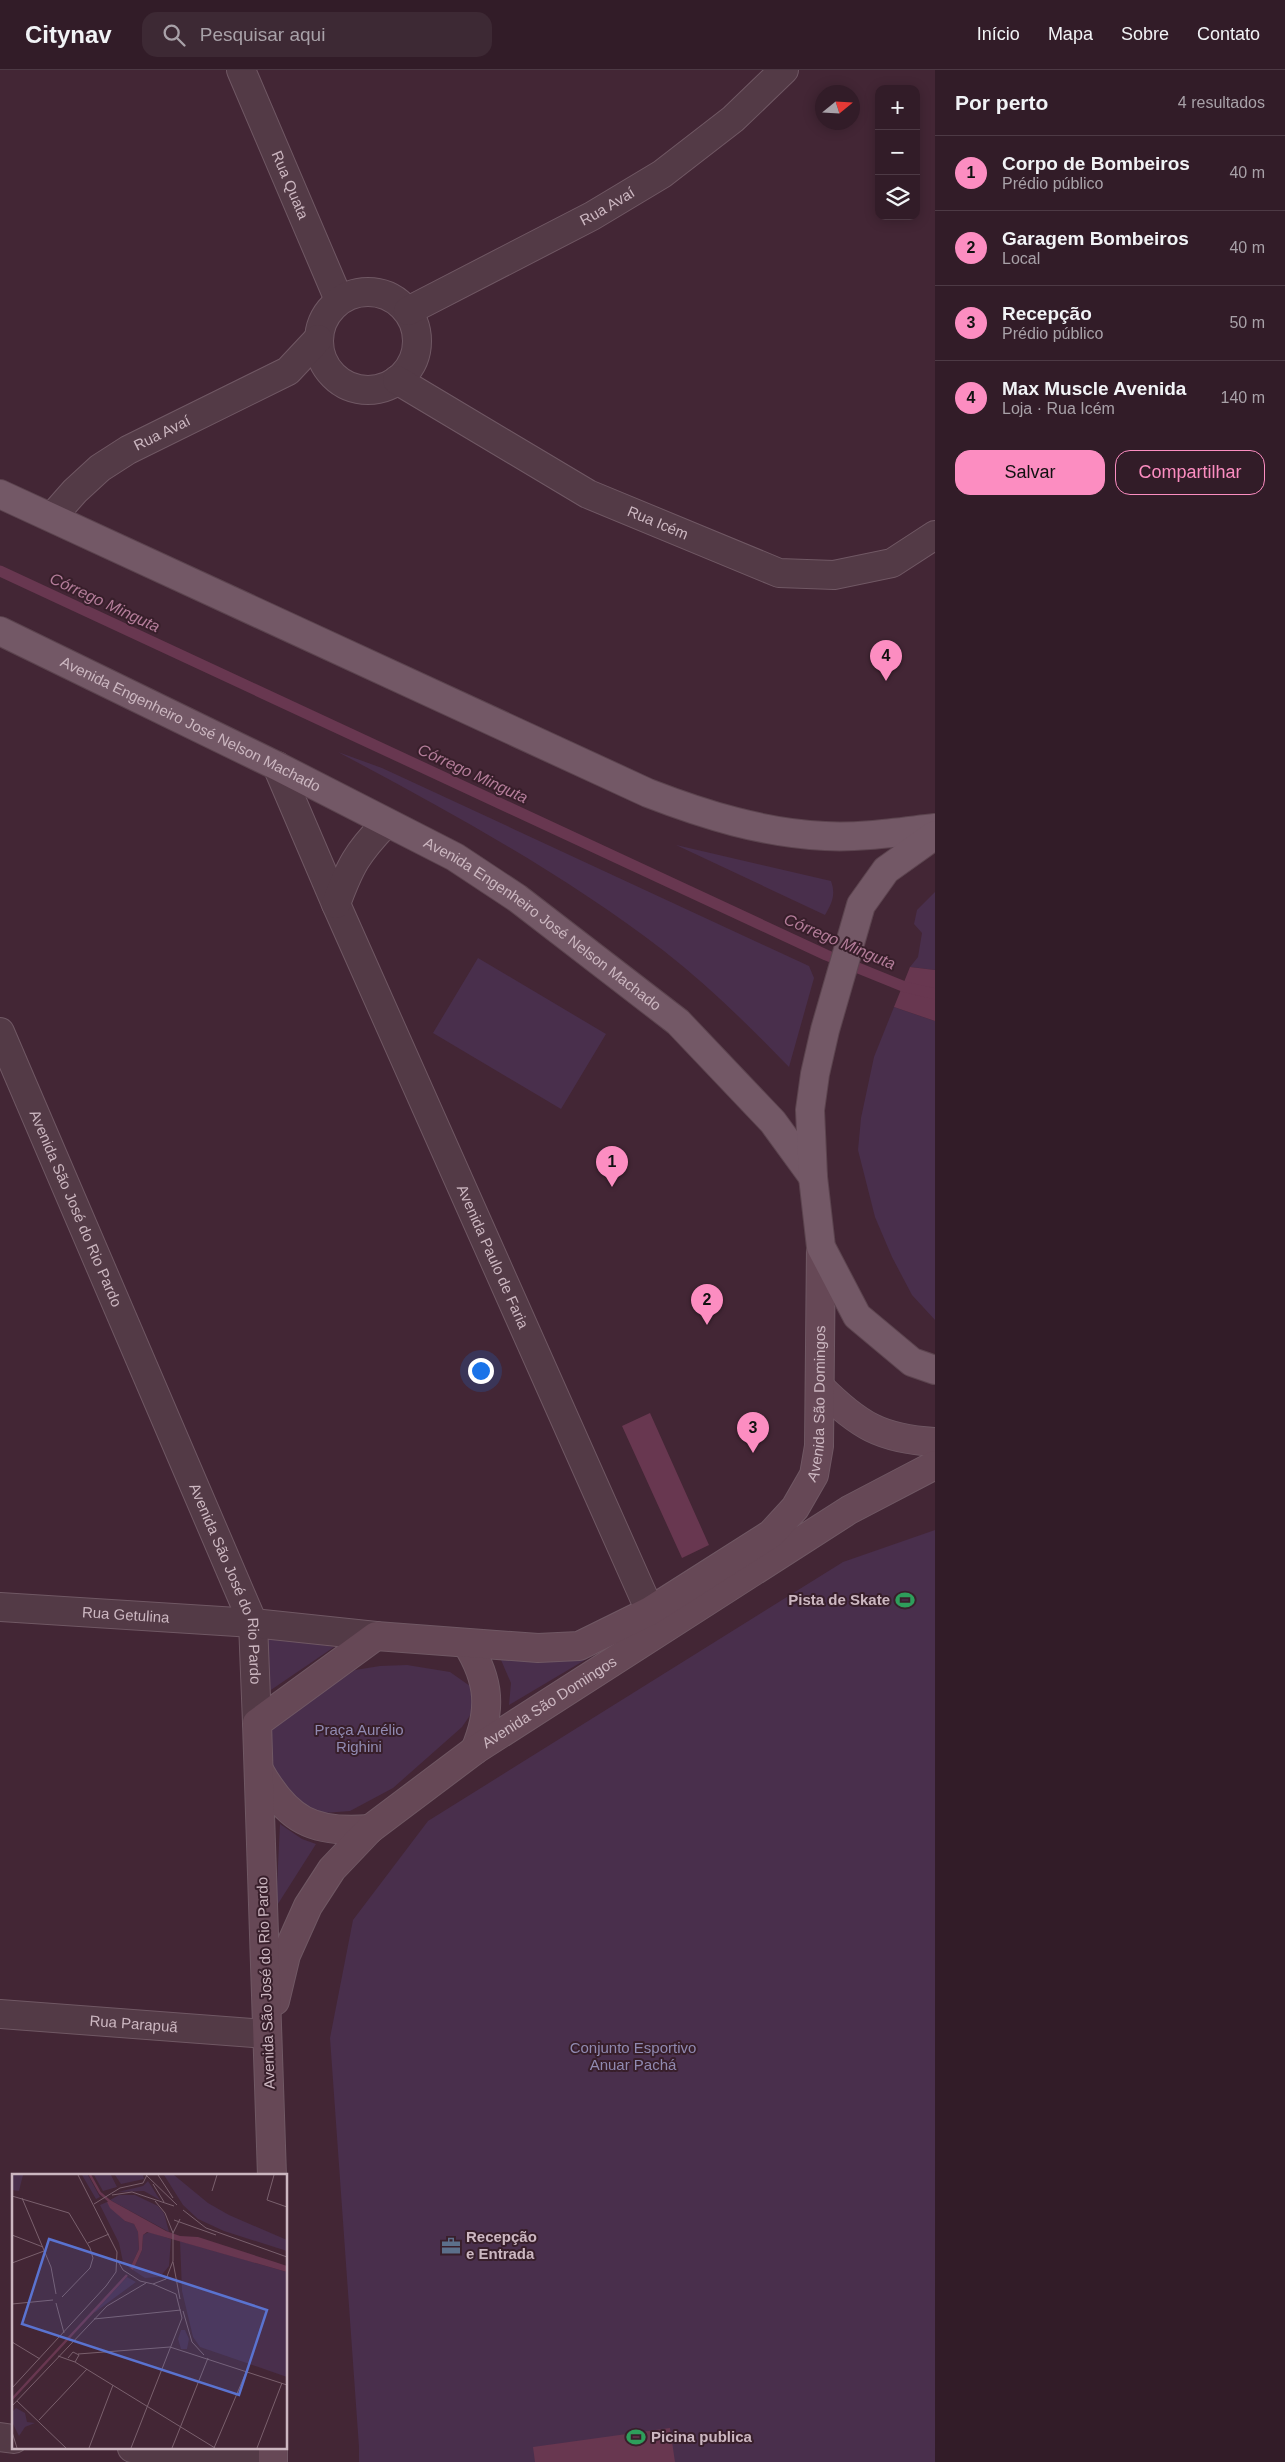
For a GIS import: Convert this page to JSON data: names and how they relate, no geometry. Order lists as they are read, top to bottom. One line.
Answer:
{"streets":{"main road":["Avenida Engenheiro José Nelson Machado"],"street":["Rua Quata","Rua Avaí","Rua Icém","Avenida São José do Rio Pardo","Avenida Paulo de Faria","Avenida São Domingos","Rua Getulina","Rua Parapuã"]},"crossings":[["Rua Quata","Rua Avaí"],["Rua Quata","Rua Icém"],["Rua Avaí","Rua Icém"],["Avenida Engenheiro José Nelson Machado","Avenida Paulo de Faria"],["Avenida Engenheiro José Nelson Machado","Avenida São Domingos"],["Avenida São José do Rio Pardo","Avenida São Domingos"],["Avenida São José do Rio Pardo","Rua Getulina"],["Avenida São José do Rio Pardo","Rua Parapuã"],["Avenida Paulo de Faria","Avenida São Domingos"],["Avenida São Domingos","Rua Getulina"],["Avenida São Domingos","Rua Parapuã"]],"water":["Córrego Minguta"],"parks":["Praça Aurélio Righini","Conjunto Esportivo Anuar Pachá"],"places":{"sports":["Pista de Skate","Picina publica"],"office":["Recepção e Entrada"]},"north":"right","page":{"header":"Citynav","search":"Pesquisar aqui","nav":["Início","Mapa","Sobre","Contato"],"heading":["Por perto","4 resultados"],"map_buttons":["+","−"],"list":[{"mark":"1","name":"Corpo de Bombeiros","note":"Prédio público","value":"40 m"},{"mark":"2","name":"Garagem Bombeiros","note":"Local","value":"40 m"},{"mark":"3","name":"Recepção","note":"Prédio público","value":"50 m"},{"mark":"4","name":"Max Muscle Avenida","note":"Loja · Rua Icém","value":"140 m"}],"buttons":["Salvar","Compartilhar"],"pins":["4","1","2","3"]}}
